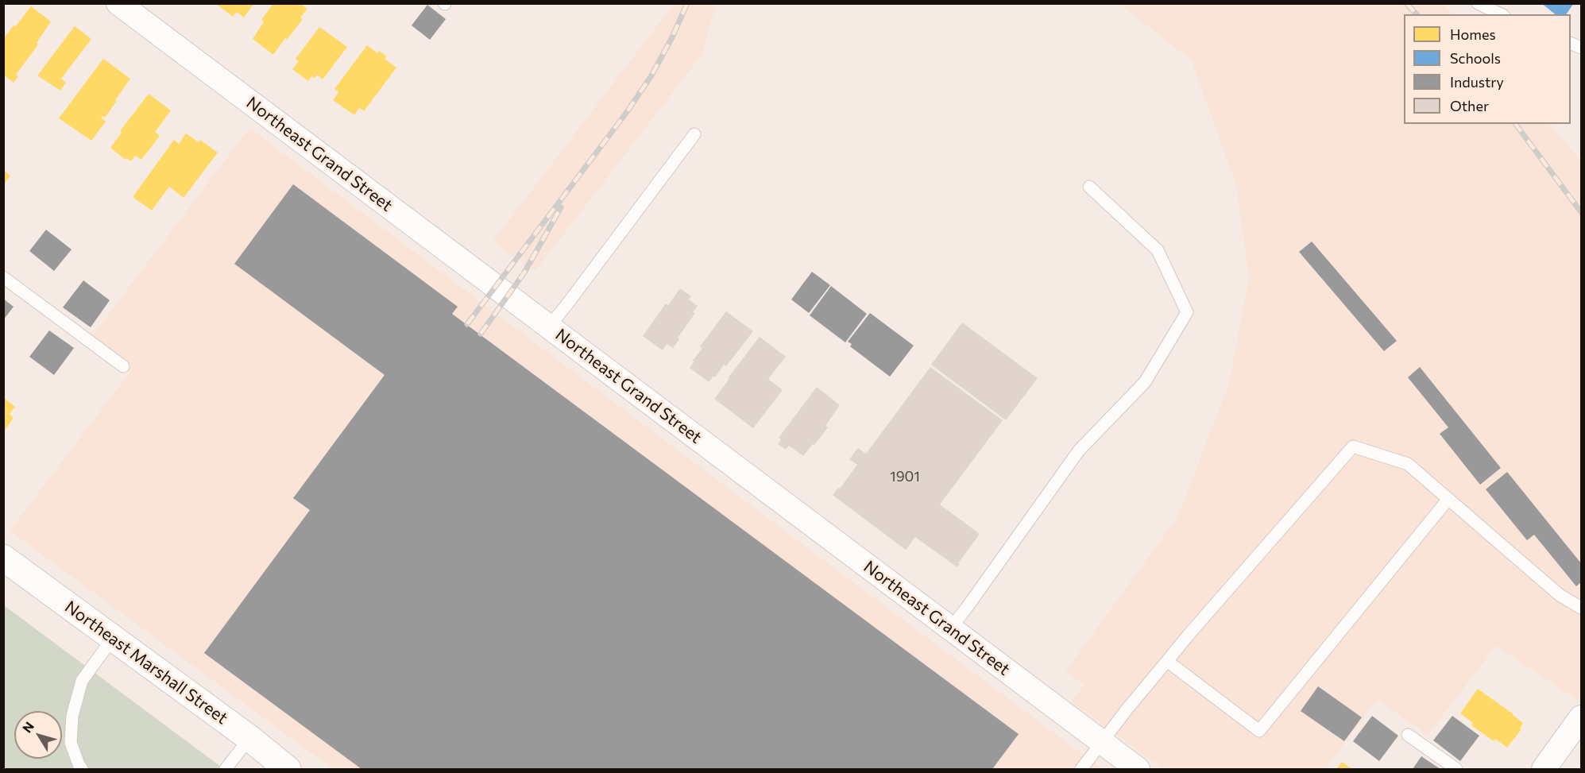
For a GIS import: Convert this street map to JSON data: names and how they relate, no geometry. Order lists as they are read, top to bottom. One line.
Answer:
{"streets":{"street":["Northeast Grand Street","Northeast Marshall Street"]},"house_numbers":["1901"],"legend":["Homes","Schools","Industry","Other"],"north":"top left"}
